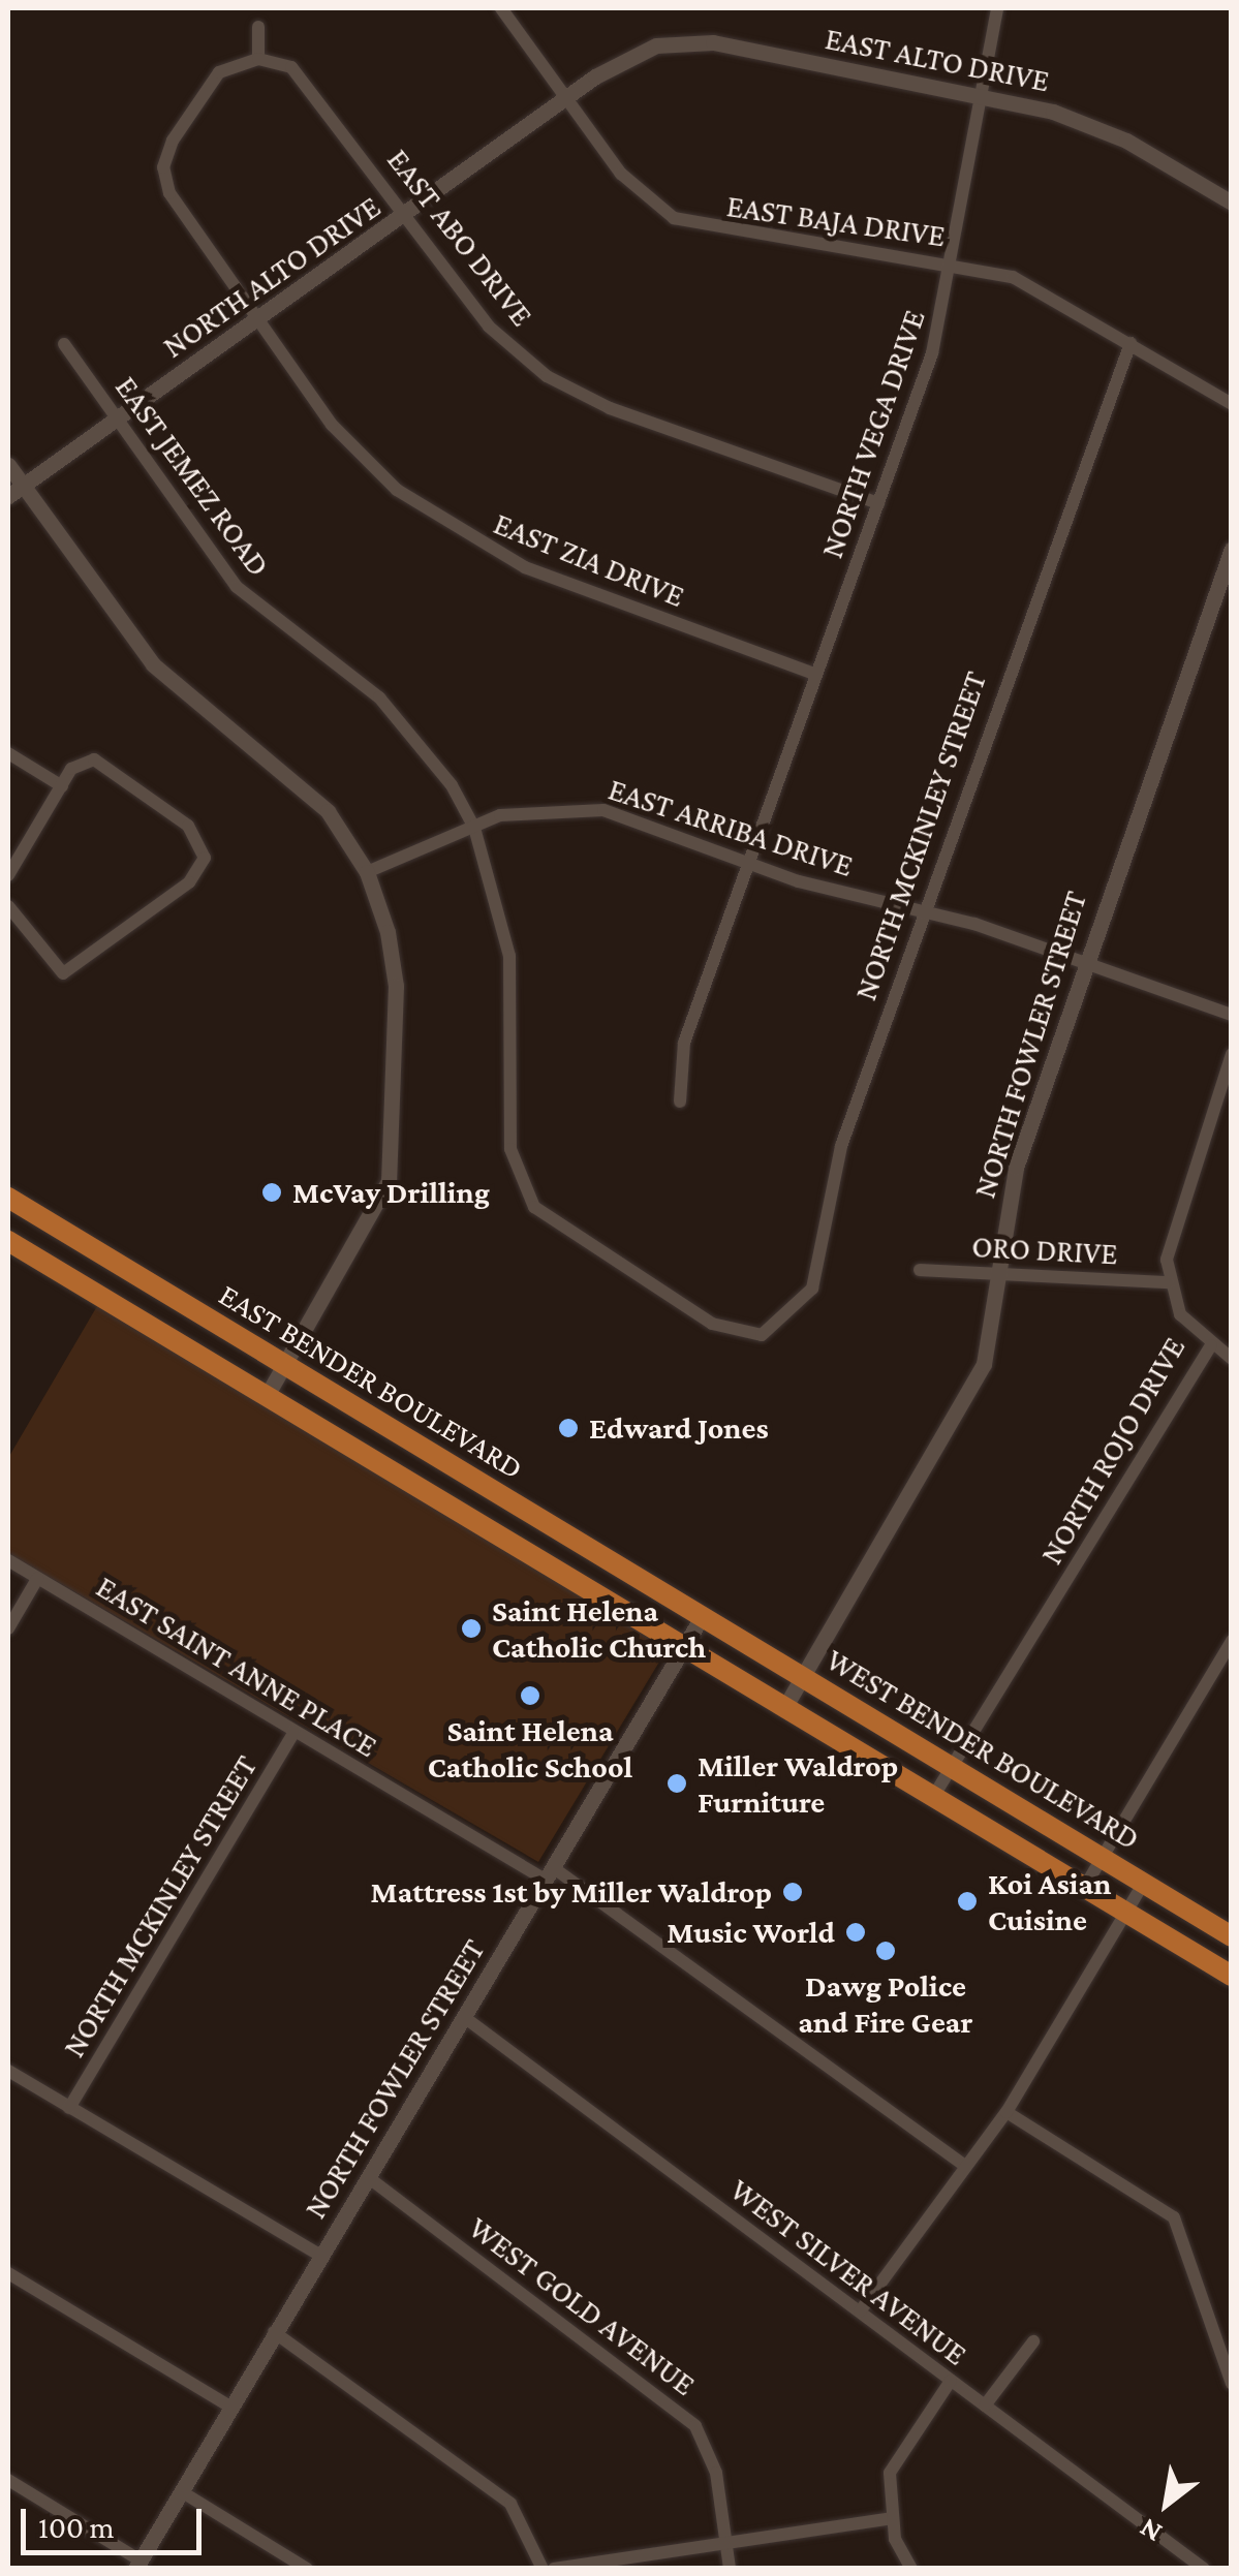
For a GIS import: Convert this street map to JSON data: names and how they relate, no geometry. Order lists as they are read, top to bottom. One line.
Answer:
{"streets":{"main road":["EAST BENDER BOULEVARD","WEST BENDER BOULEVARD"],"street":["EAST ALTO DRIVE","EAST BAJA DRIVE","EAST ABO DRIVE","NORTH ALTO DRIVE","NORTH VEGA DRIVE","EAST JEMEZ ROAD","EAST ZIA DRIVE","EAST ARRIBA DRIVE","NORTH MCKINLEY STREET","NORTH FOWLER STREET","ORO DRIVE","NORTH ROJO DRIVE","EAST SAINT ANNE PLACE","WEST SILVER AVENUE","WEST GOLD AVENUE"]},"crossings":[["EAST ALTO DRIVE","EAST BAJA DRIVE"],["EAST ALTO DRIVE","NORTH ALTO DRIVE"],["EAST ALTO DRIVE","NORTH VEGA DRIVE"],["EAST BAJA DRIVE","NORTH ALTO DRIVE"],["EAST BAJA DRIVE","NORTH VEGA DRIVE"],["EAST BAJA DRIVE","NORTH MCKINLEY STREET"],["EAST ABO DRIVE","NORTH ALTO DRIVE"],["EAST ABO DRIVE","NORTH VEGA DRIVE"],["EAST ABO DRIVE","EAST ZIA DRIVE"],["NORTH ALTO DRIVE","EAST JEMEZ ROAD"],["NORTH ALTO DRIVE","EAST ZIA DRIVE"],["NORTH VEGA DRIVE","EAST ZIA DRIVE"],["NORTH VEGA DRIVE","EAST ARRIBA DRIVE"],["EAST JEMEZ ROAD","EAST ARRIBA DRIVE"],["EAST JEMEZ ROAD","NORTH MCKINLEY STREET"],["EAST ARRIBA DRIVE","NORTH MCKINLEY STREET"],["EAST ARRIBA DRIVE","NORTH FOWLER STREET"],["NORTH MCKINLEY STREET","EAST SAINT ANNE PLACE"],["NORTH FOWLER STREET","ORO DRIVE"],["NORTH FOWLER STREET","EAST BENDER BOULEVARD"],["NORTH FOWLER STREET","EAST SAINT ANNE PLACE"],["NORTH FOWLER STREET","WEST BENDER BOULEVARD"],["NORTH FOWLER STREET","WEST SILVER AVENUE"],["NORTH FOWLER STREET","WEST GOLD AVENUE"],["ORO DRIVE","NORTH ROJO DRIVE"],["EAST BENDER BOULEVARD","WEST BENDER BOULEVARD"],["NORTH ROJO DRIVE","WEST BENDER BOULEVARD"]],"places":["McVay Drilling","Edward Jones","Saint Helena Catholic Church","Saint Helena Catholic School","Miller Waldrop Furniture","Mattress 1st by Miller Waldrop","Koi Asian Cuisine","Music World","Dawg Police and Fire Gear"],"scale_bar":"100 m","north":"bottom left"}
